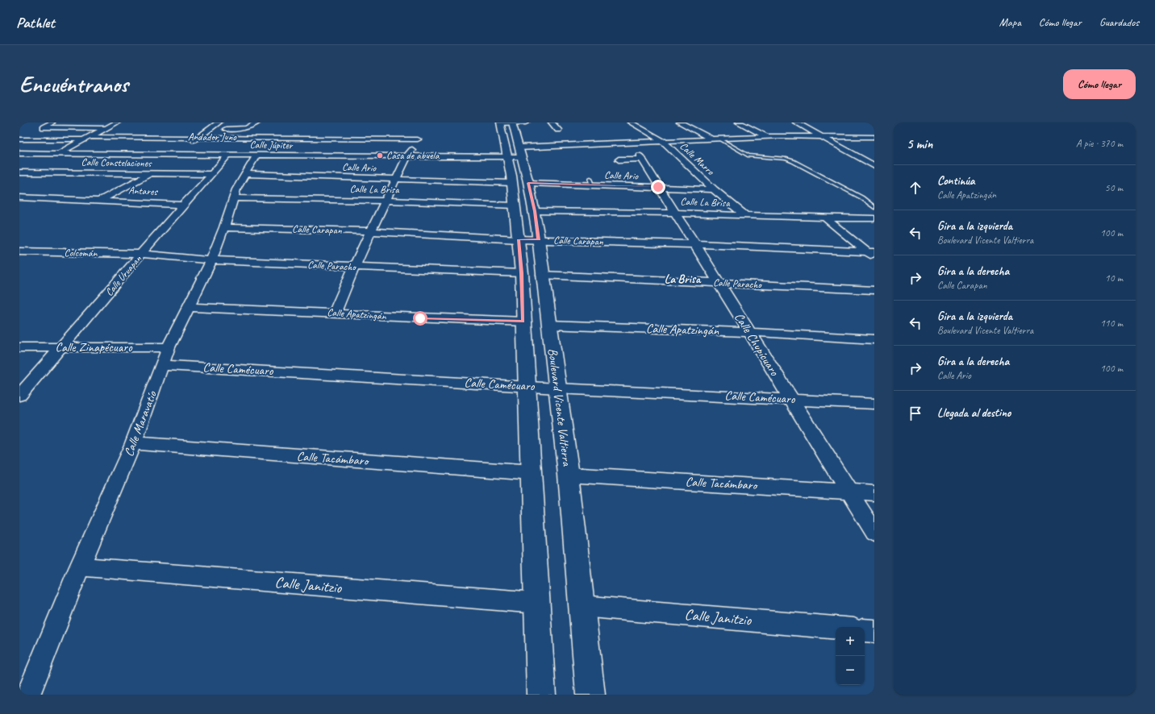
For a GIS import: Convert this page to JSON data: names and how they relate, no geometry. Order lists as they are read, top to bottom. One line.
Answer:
{"streets":{"main road":["Boulevard Vicente Valtierra"],"street":["Andador Juno","Calle Júpiter","Calle Marro","Calle Constelaciones","Calle Ario","Calle La Brisa","Antares","Calle Carapan","Colcomán","Calle Paracho","Calle Uruapan","Calle Apatzingán","Calle Chupícuaro","Calle Zinapécuaro","Calle Camécuaro","Calle Maravatío","Calle Tacámbaro","Calle Janitzio"]},"crossings":[["Andador Juno","Calle Júpiter"],["Andador Juno","Calle Uruapan"],["Calle Júpiter","Calle Uruapan"],["Calle Júpiter","Boulevard Vicente Valtierra"],["Calle Júpiter","Calle Maravatío"],["Calle Marro","Calle Ario"],["Calle Marro","Calle La Brisa"],["Calle Constelaciones","Calle Uruapan"],["Calle Ario","Calle Chupícuaro"],["Calle Ario","Boulevard Vicente Valtierra"],["Calle Ario","Calle Maravatío"],["Calle La Brisa","Calle Chupícuaro"],["Calle La Brisa","Boulevard Vicente Valtierra"],["Calle La Brisa","Calle Maravatío"],["Antares","Calle Uruapan"],["Calle Carapan","Calle Chupícuaro"],["Calle Carapan","Boulevard Vicente Valtierra"],["Calle Carapan","Calle Maravatío"],["Colcomán","Calle Paracho"],["Colcomán","Calle Uruapan"],["Calle Paracho","Calle Uruapan"],["Calle Paracho","Calle Chupícuaro"],["Calle Paracho","Boulevard Vicente Valtierra"],["Calle Paracho","Calle Maravatío"],["Calle Uruapan","Calle Zinapécuaro"],["Calle Apatzingán","Calle Chupícuaro"],["Calle Apatzingán","Boulevard Vicente Valtierra"],["Calle Apatzingán","Calle Maravatío"],["Calle Chupícuaro","Calle Camécuaro"],["Calle Chupícuaro","Calle Tacámbaro"],["Calle Zinapécuaro","Calle Maravatío"],["Calle Camécuaro","Boulevard Vicente Valtierra"],["Calle Camécuaro","Calle Maravatío"],["Boulevard Vicente Valtierra","Calle Tacámbaro"],["Boulevard Vicente Valtierra","Calle Janitzio"],["Calle Maravatío","Calle Tacámbaro"],["Calle Maravatío","Calle Janitzio"]],"districts":["La Brisa"],"places":["Casa de abuela"],"page":{"header":"Pathlet","nav":["Mapa","Cómo llegar","Guardados"],"buttons":"Cómo llegar","title":"Encuéntranos","heading":["5 min","A pie · 370 m"],"list":[["Continúa","Calle Apatzingán","50 m"],["Gira a la izquierda","Boulevard Vicente Valtierra","100 m"],["Gira a la derecha","Calle Carapan","10 m"],["Gira a la izquierda","Boulevard Vicente Valtierra","110 m"],["Gira a la derecha","Calle Ario","100 m"],"Llegada al destino"],"map_buttons":["+","−"]}}
